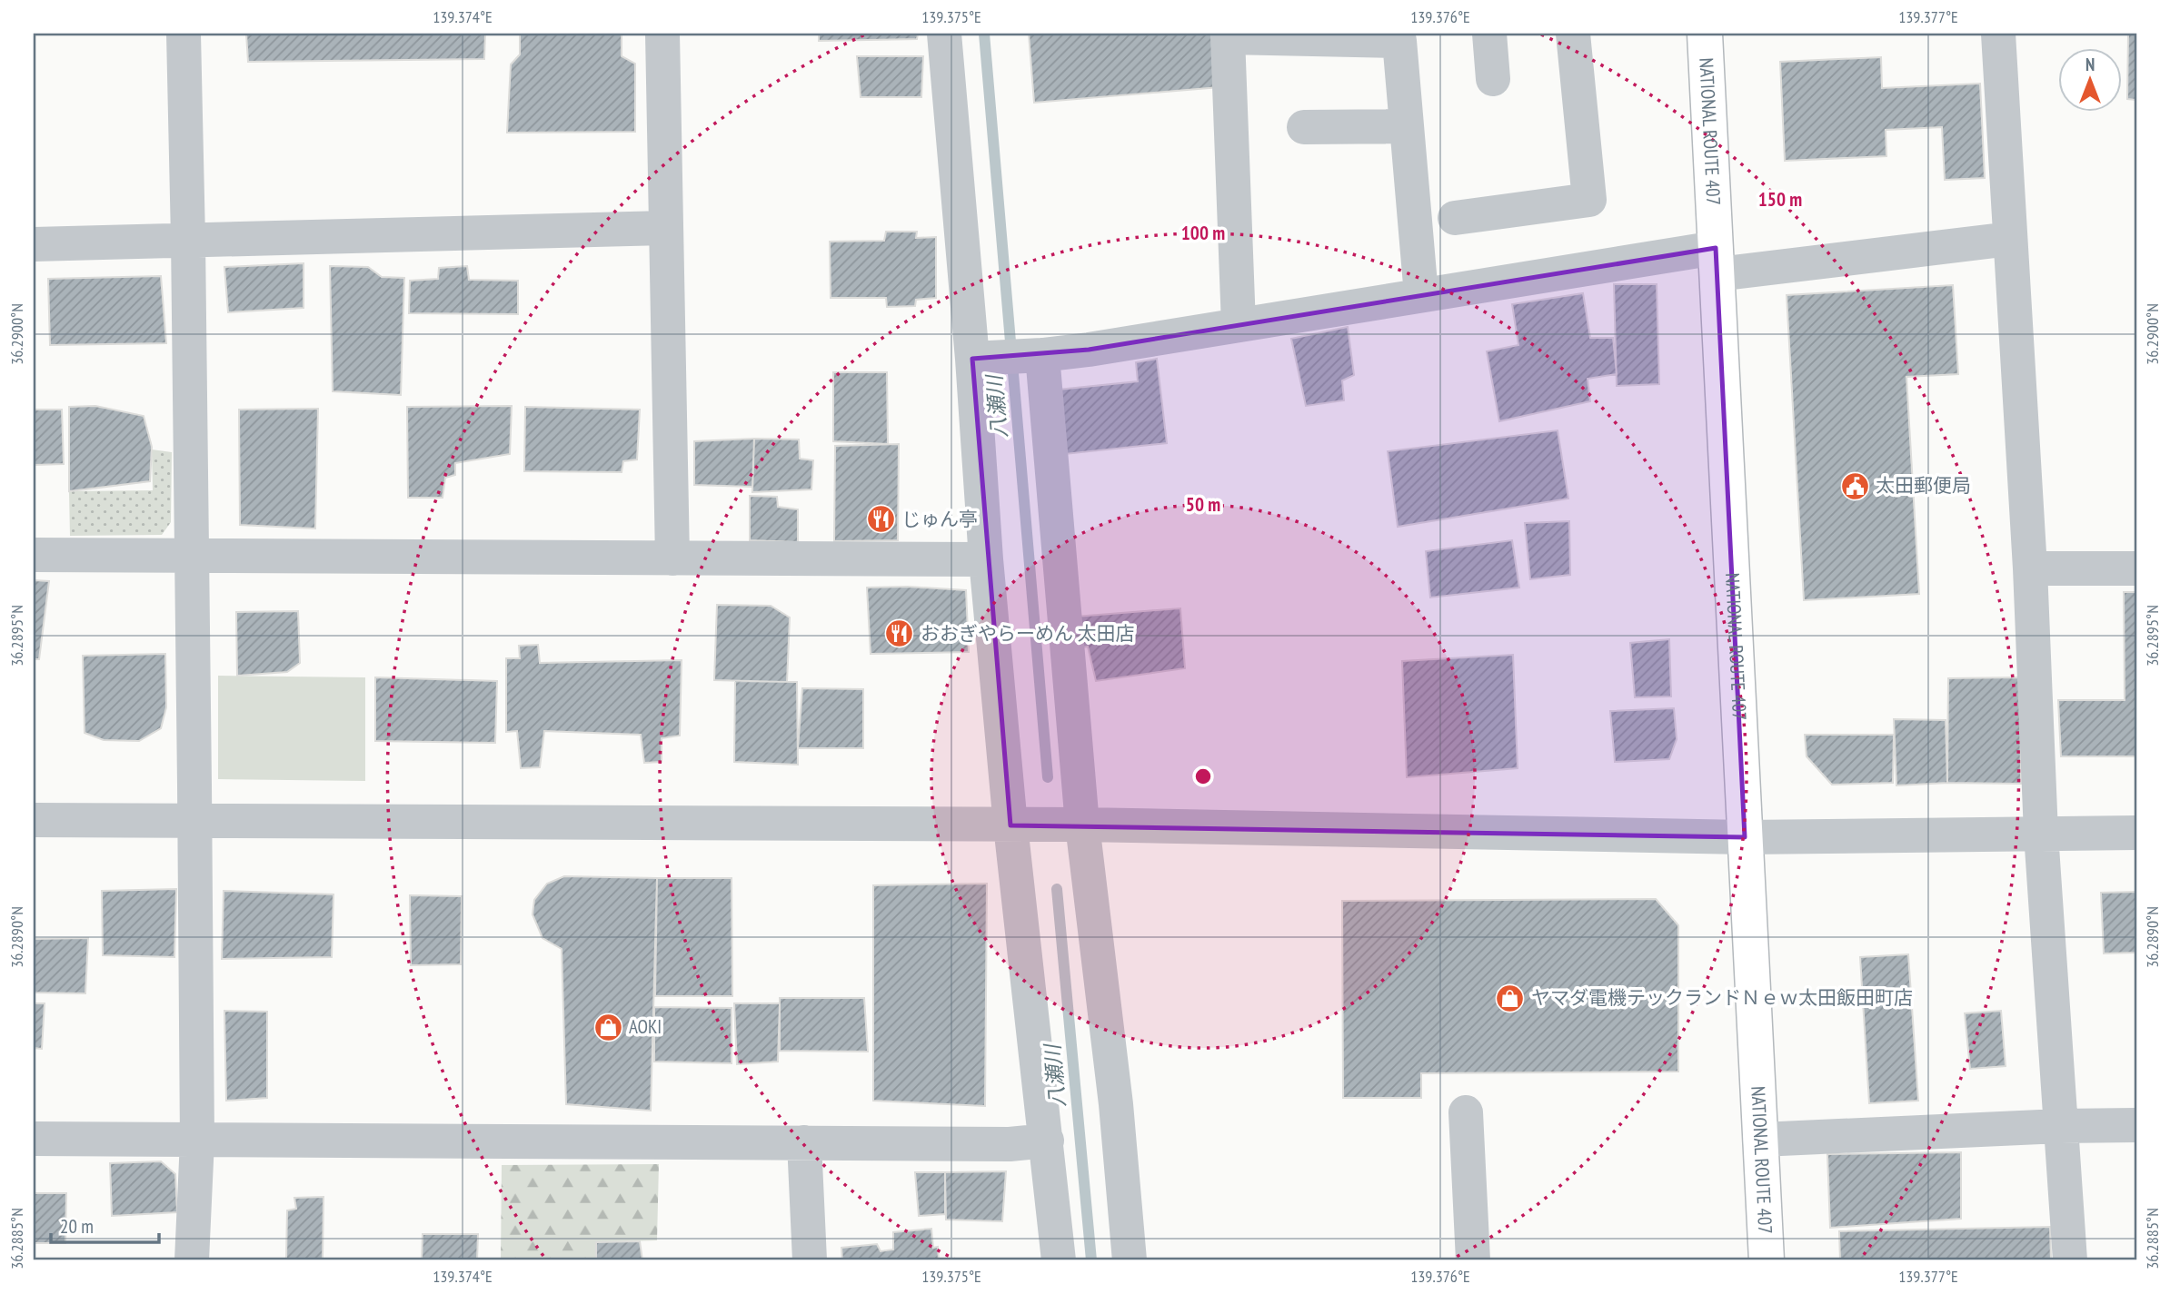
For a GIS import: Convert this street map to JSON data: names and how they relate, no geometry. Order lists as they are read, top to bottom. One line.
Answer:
{"streets":{"highway":["NATIONAL ROUTE 407"]},"water":["八瀬川"],"places":{"public building":["太田郵便局"],"restaurant":["じゅん亭","おおぎやらーめん 太田店"],"shop":["ヤマダ電機テックランドＮｅｗ太田飯田町店","AOKI"]},"scale_bar":"20 m","north":"top","coordinates":["139.374°E","139.375°E","139.376°E","139.377°E","36.2900°N","36.2895°N","36.2890°N","36.2885°N"],"rings":["150 m","100 m","50 m"]}
